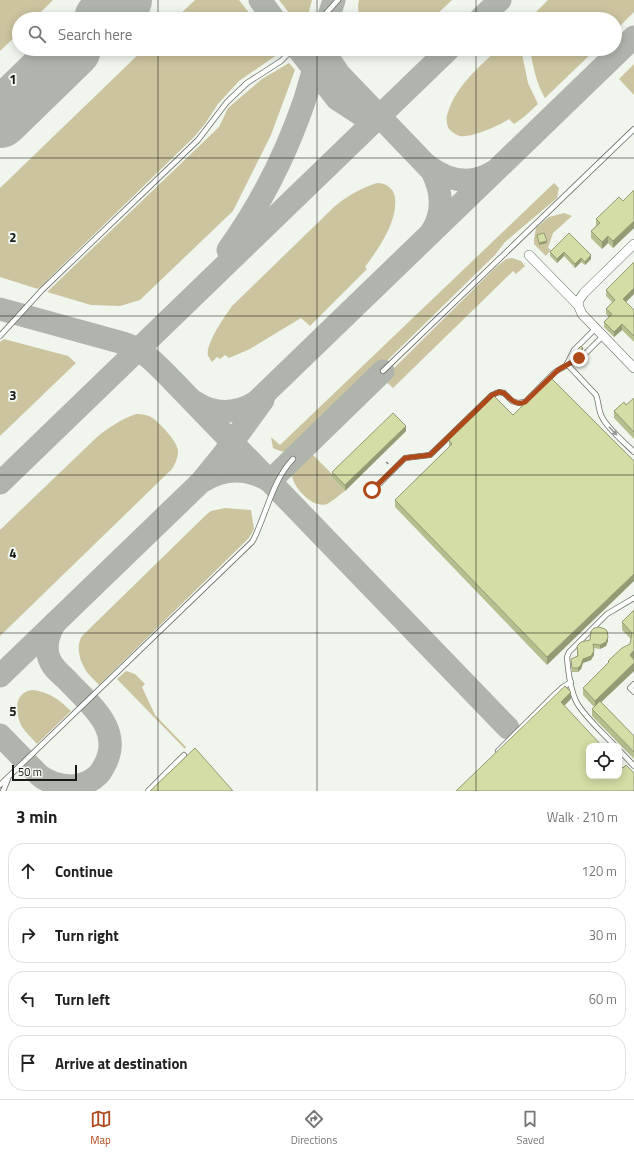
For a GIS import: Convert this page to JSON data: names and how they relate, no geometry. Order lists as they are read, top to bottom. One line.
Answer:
{"scale_bar":"50 m","page":{"search":"Search here","scale":"50 m","heading":["3 min","Walk · 210 m"],"list":[["Continue","120 m"],["Turn right","30 m"],["Turn left","60 m"],"Arrive at destination"],"nav":["Map","Directions","Saved"]},"grid":{"rows":["1","2","3","4","5"]}}
